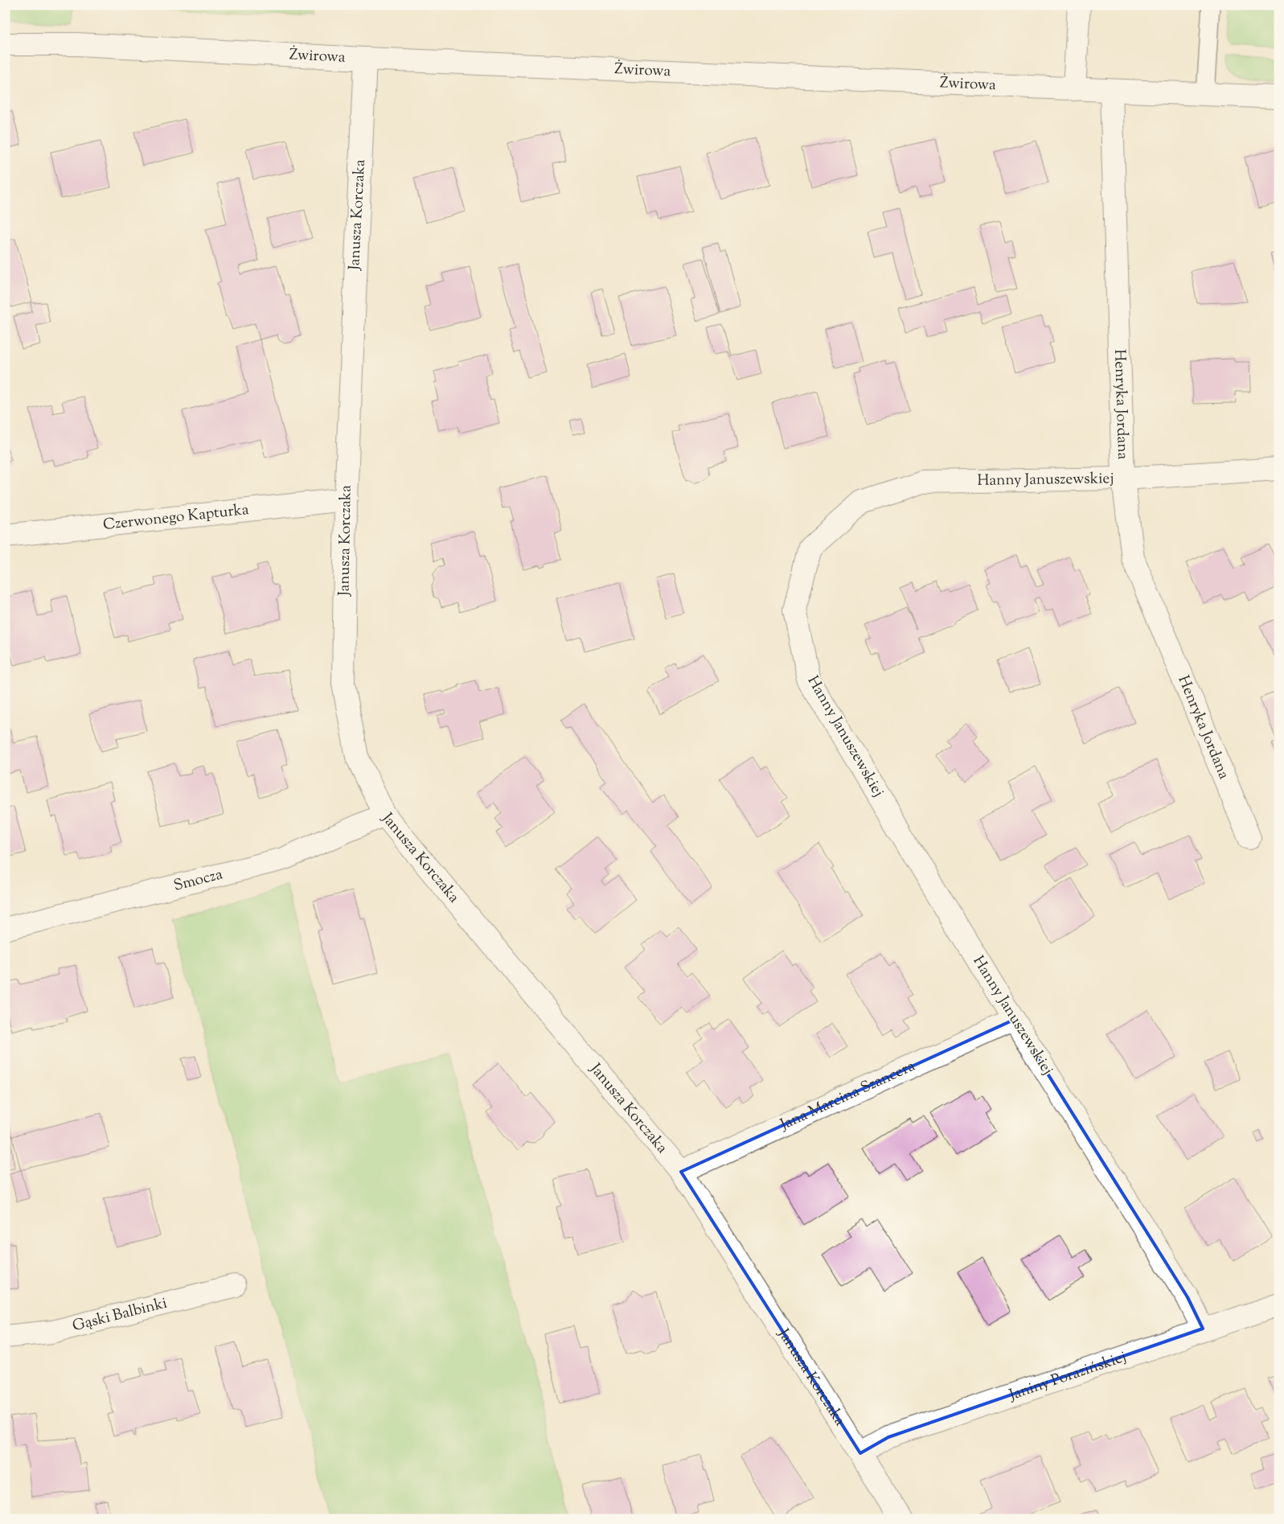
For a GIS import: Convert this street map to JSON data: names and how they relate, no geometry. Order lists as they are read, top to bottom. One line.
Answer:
{"streets":{"street":["Żwirowa","Janusza Korczaka","Henryka Jordana","Hanny Januszewskiej","Czerwonego Kapturka","Smocza","Jana Marcina Szancera","Gąski Balbinki","Janiny Porazińskiej"]},"crossings":[["Żwirowa","Janusza Korczaka"],["Żwirowa","Henryka Jordana"],["Janusza Korczaka","Czerwonego Kapturka"],["Janusza Korczaka","Smocza"],["Janusza Korczaka","Jana Marcina Szancera"],["Janusza Korczaka","Janiny Porazińskiej"],["Henryka Jordana","Hanny Januszewskiej"],["Hanny Januszewskiej","Jana Marcina Szancera"],["Hanny Januszewskiej","Janiny Porazińskiej"]]}
